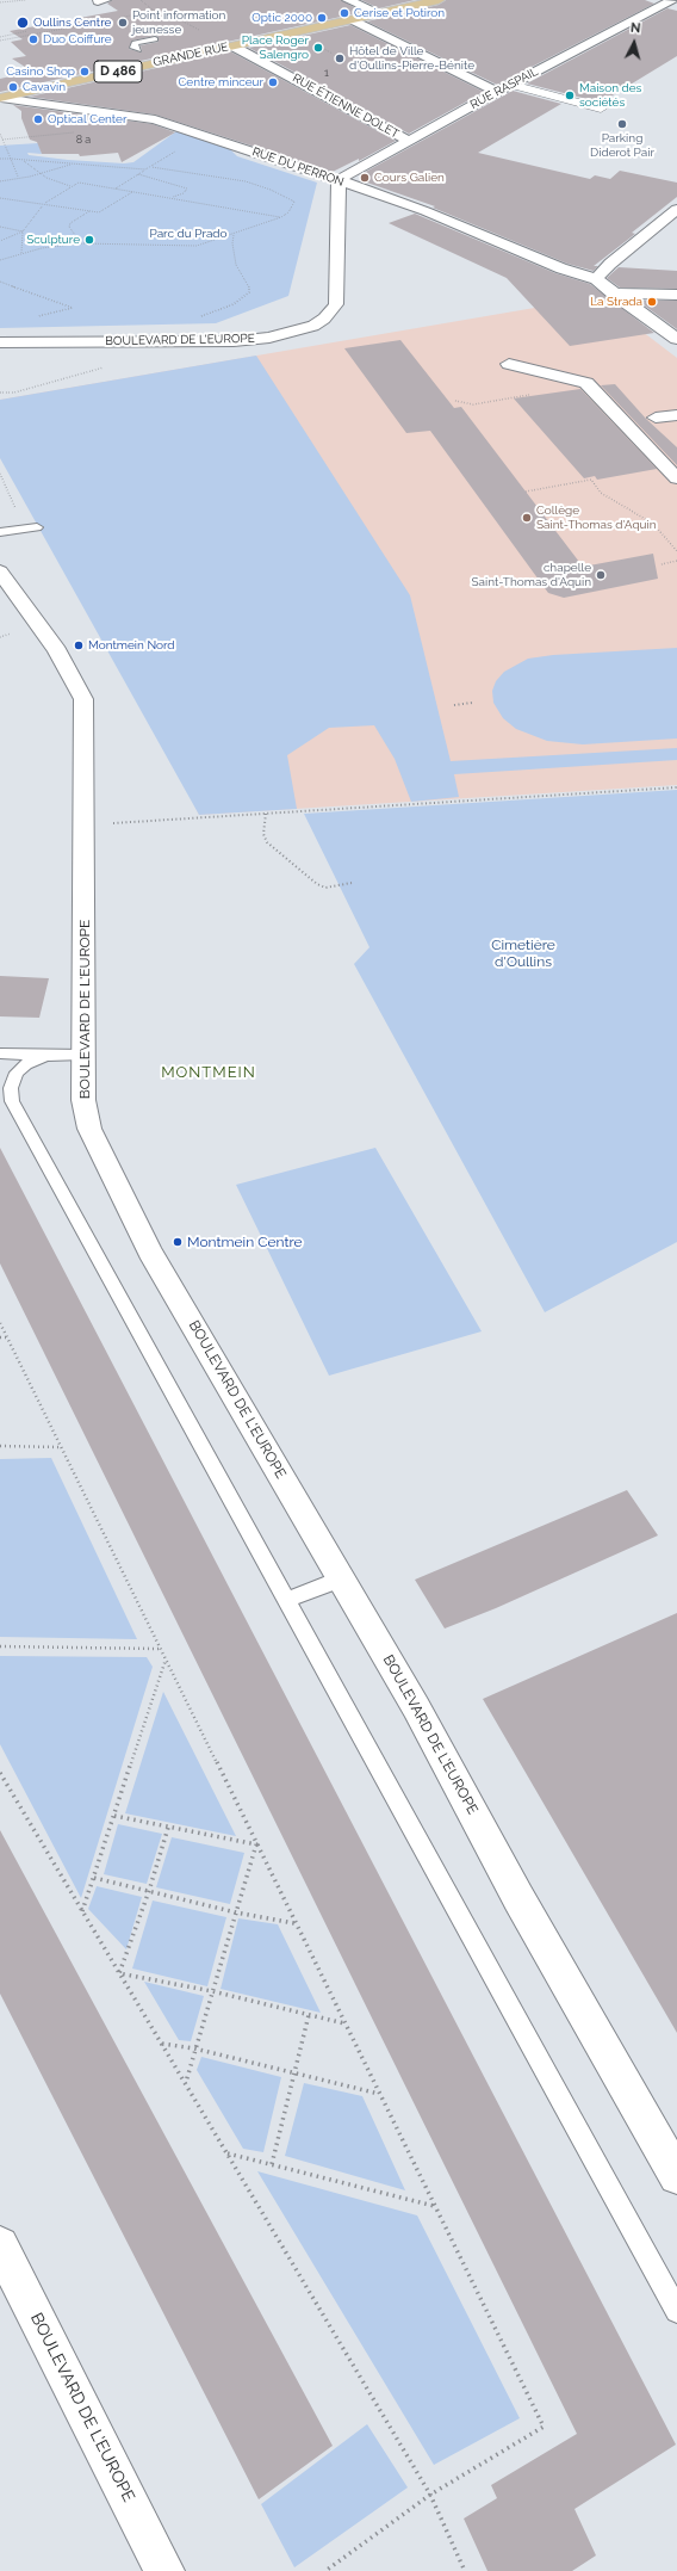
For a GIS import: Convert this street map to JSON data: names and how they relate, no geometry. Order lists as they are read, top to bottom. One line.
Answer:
{"streets":{"main road":["GRANDE RUE","D 486"],"street":["RUE RASPAIL","RUE ÉTIENNE DOLET","RUE DU PERRON","BOULEVARD DE L'EUROPE"]},"crossings":[["GRANDE RUE","RUE ÉTIENNE DOLET"],["GRANDE RUE","RUE DU PERRON"],["RUE RASPAIL","RUE ÉTIENNE DOLET"],["RUE RASPAIL","RUE DU PERRON"],["RUE RASPAIL","BOULEVARD DE L'EUROPE"],["RUE DU PERRON","BOULEVARD DE L'EUROPE"]],"districts":["MONTMEIN"],"parks":["Parc du Prado","Cimetière d'Oullins"],"places":["Cerise et Potiron","Optic 2000","Oullins Centre","Point information jeunesse","Duo Coiffure","Place Roger Salengro","Hôtel de Ville d'Oullins-Pierre-Bénite","Casino Shop","Centre minceur","Cavavin","Maison des sociétés","Optical Center","Parking Diderot Pair","Cours Galien","Sculpture","La Strada","Collège Saint-Thomas d'Aquin","chapelle Saint-Thomas d'Aquin","Montmein Nord","Montmein Centre"],"house_numbers":["1","8 a"],"north":"top"}
